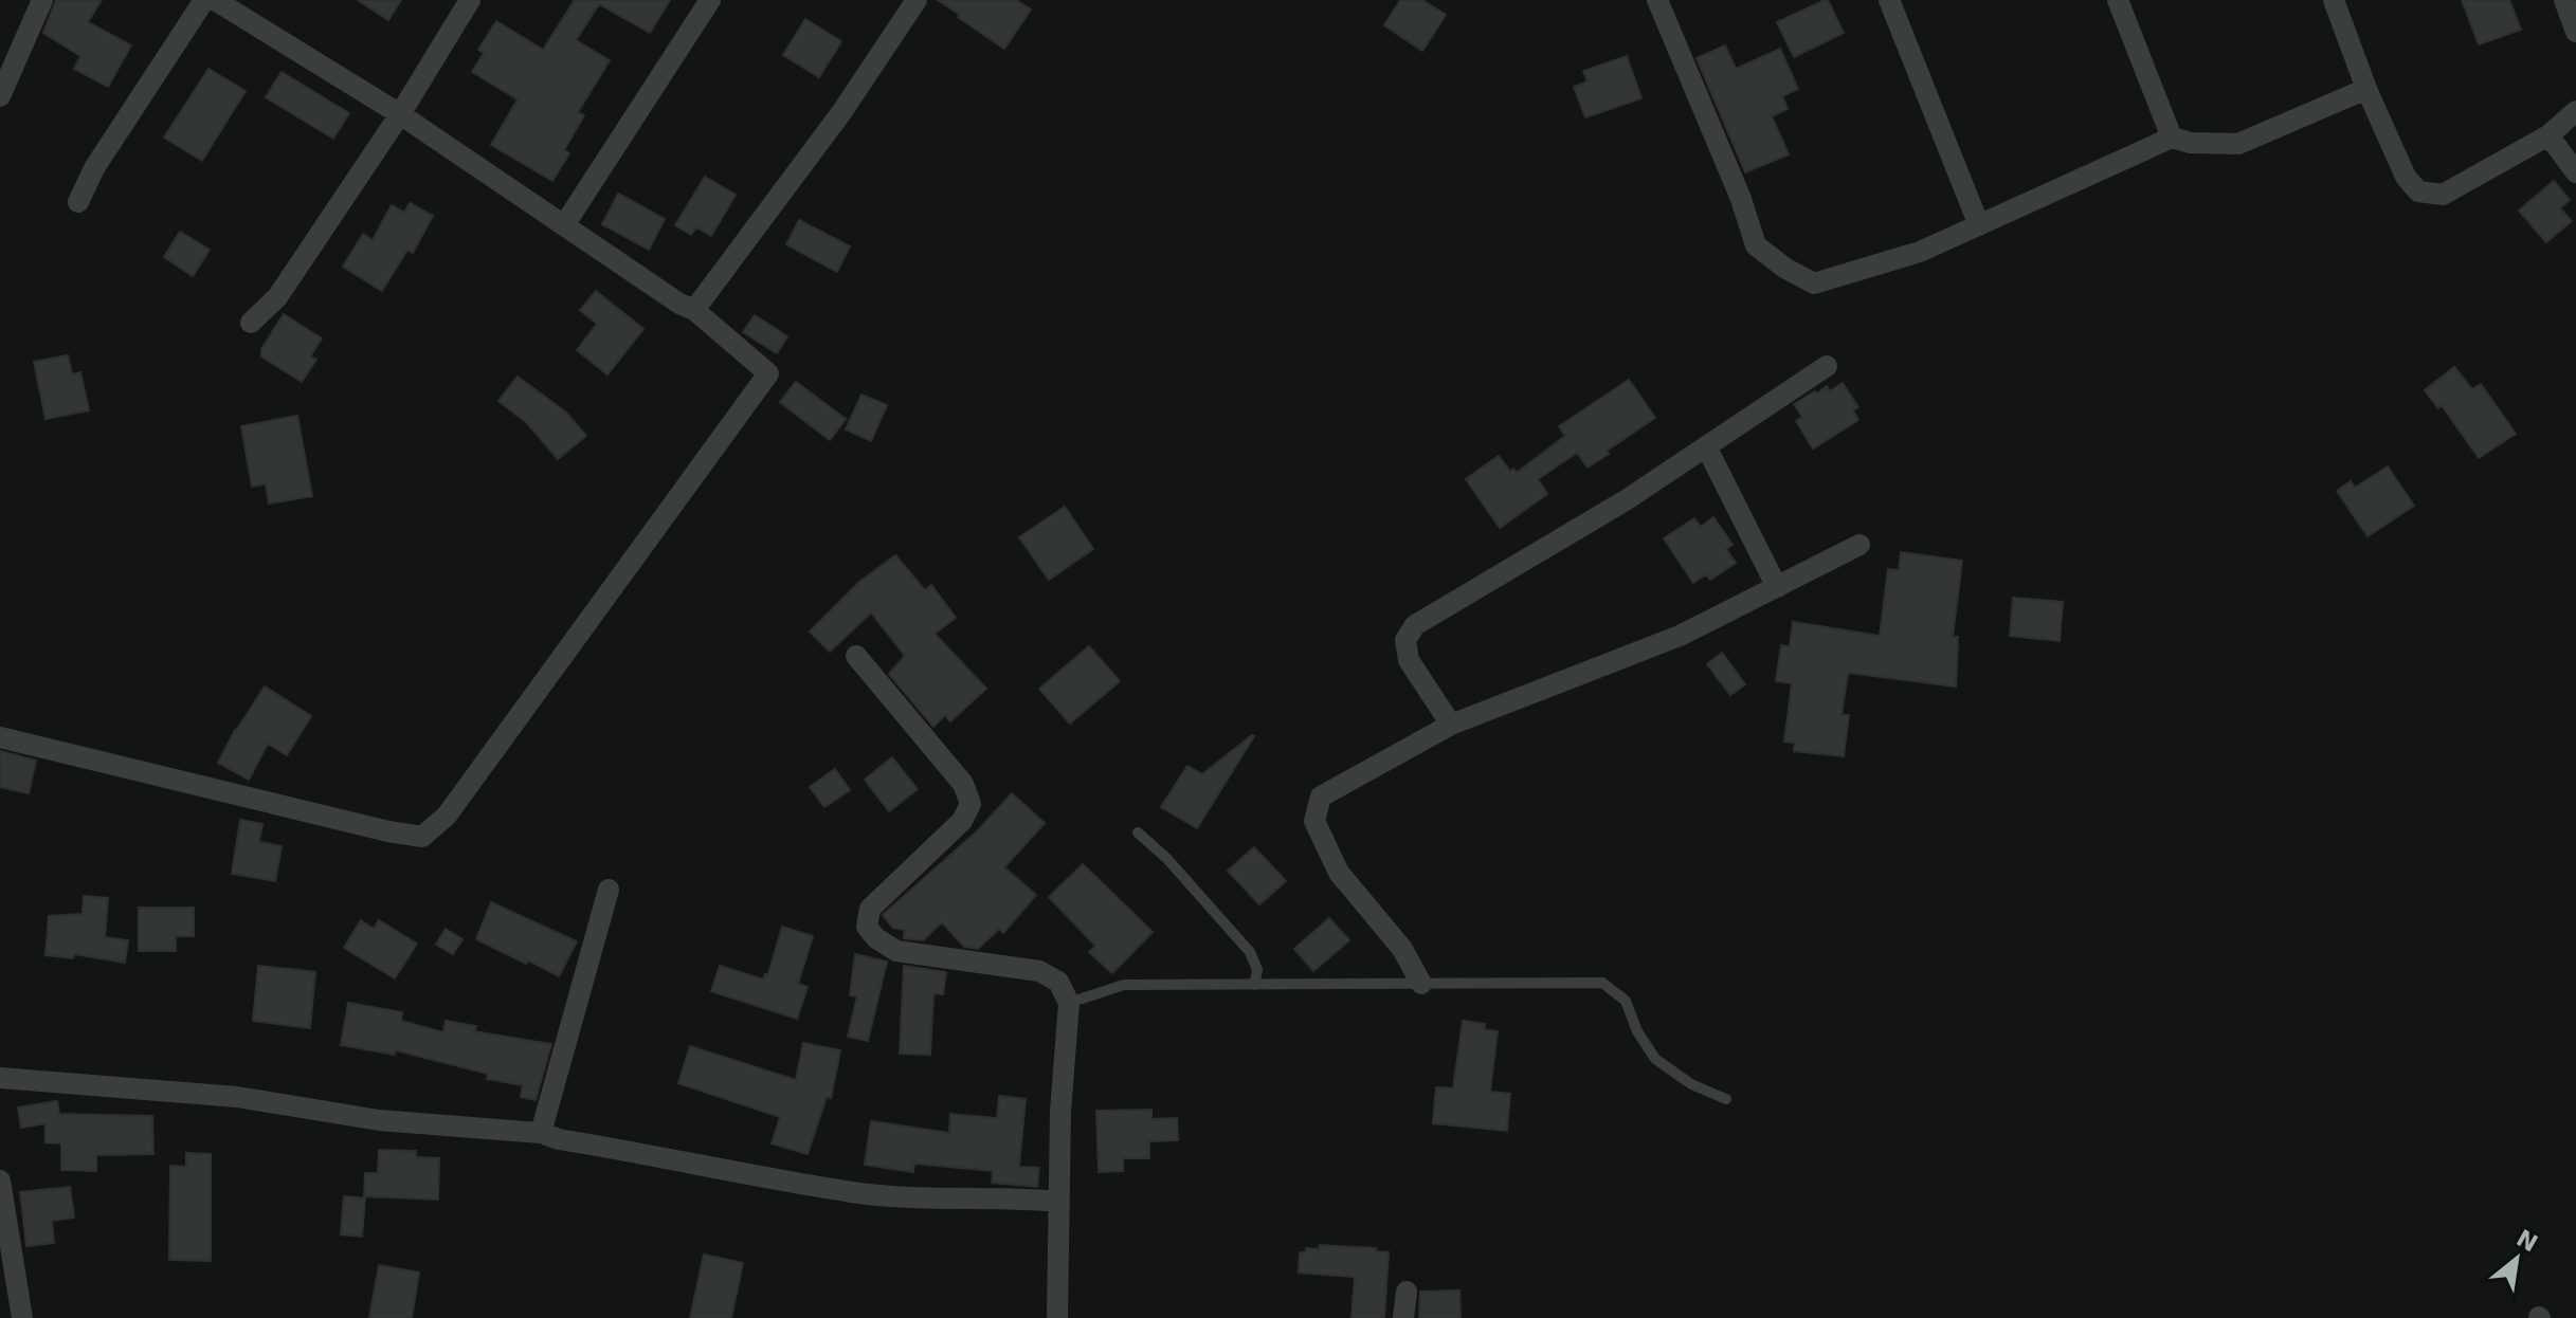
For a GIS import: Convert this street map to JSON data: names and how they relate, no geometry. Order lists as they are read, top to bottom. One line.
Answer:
{"north":"top right"}
